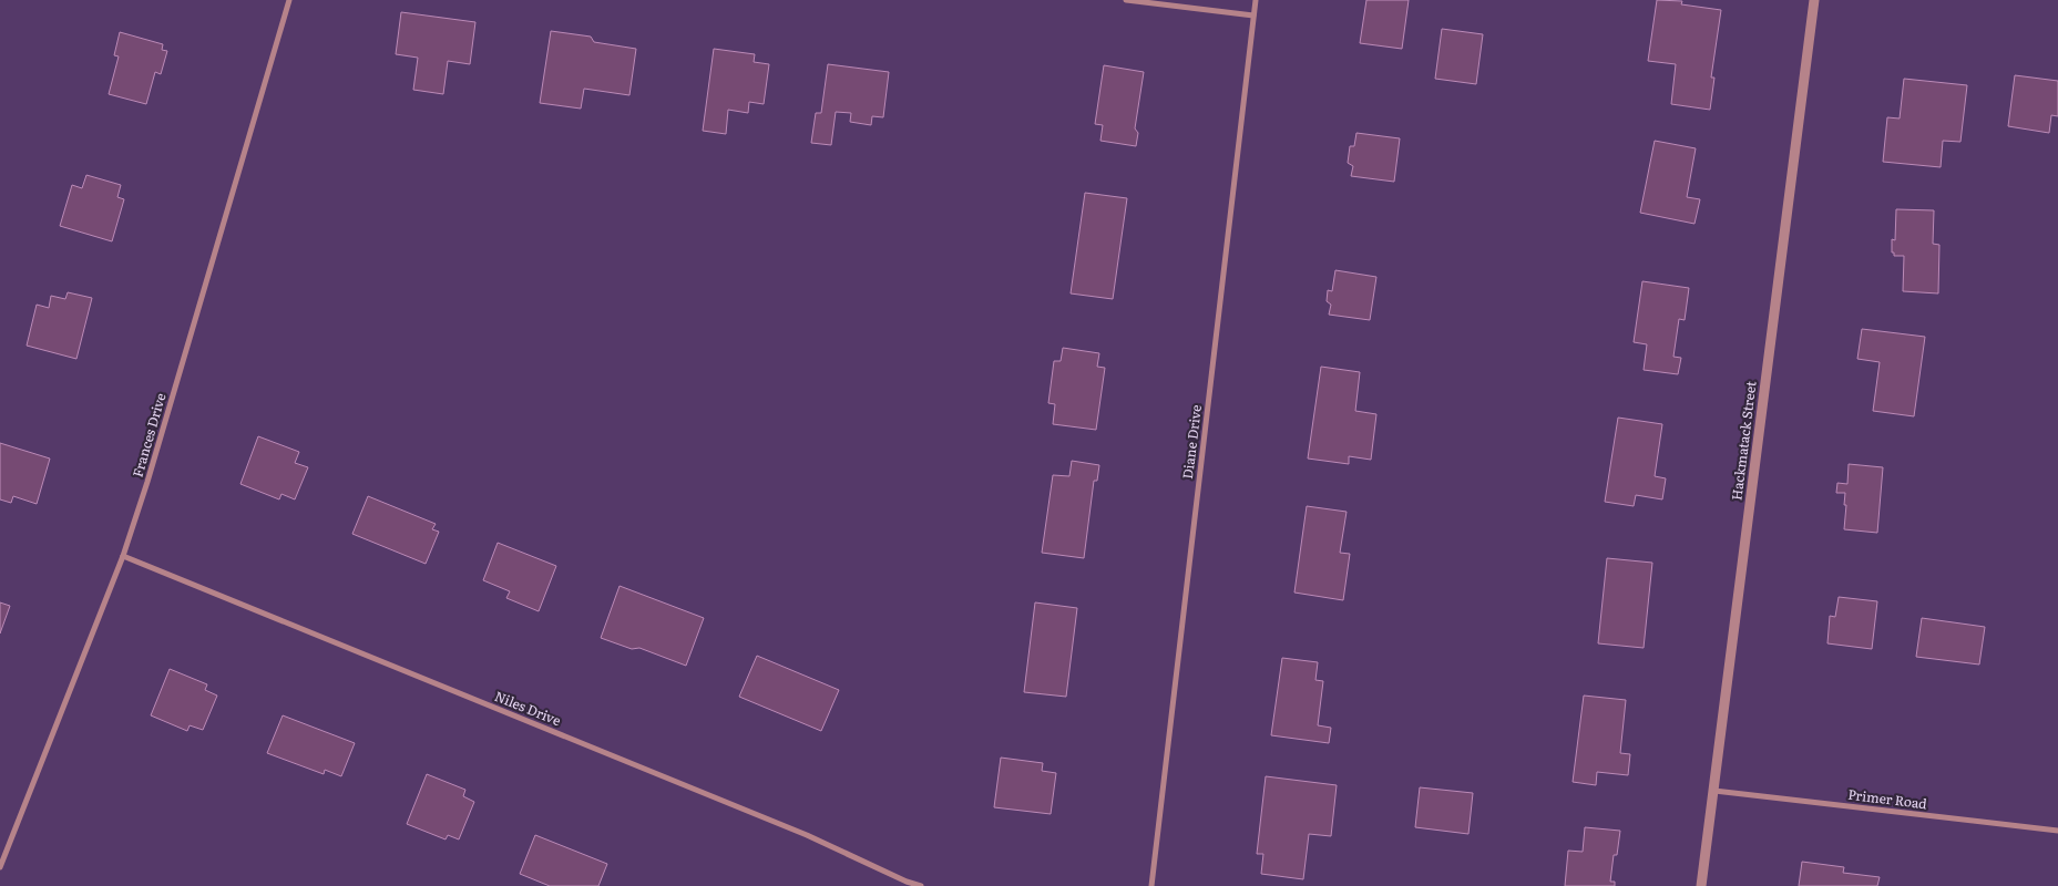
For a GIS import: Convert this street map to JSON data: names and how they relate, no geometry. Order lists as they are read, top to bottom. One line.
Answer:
{"streets":{"street":["Frances Drive","Hackmatack Street","Diane Drive","Niles Drive","Primer Road"]},"crossings":[["Frances Drive","Niles Drive"],["Hackmatack Street","Primer Road"]]}
